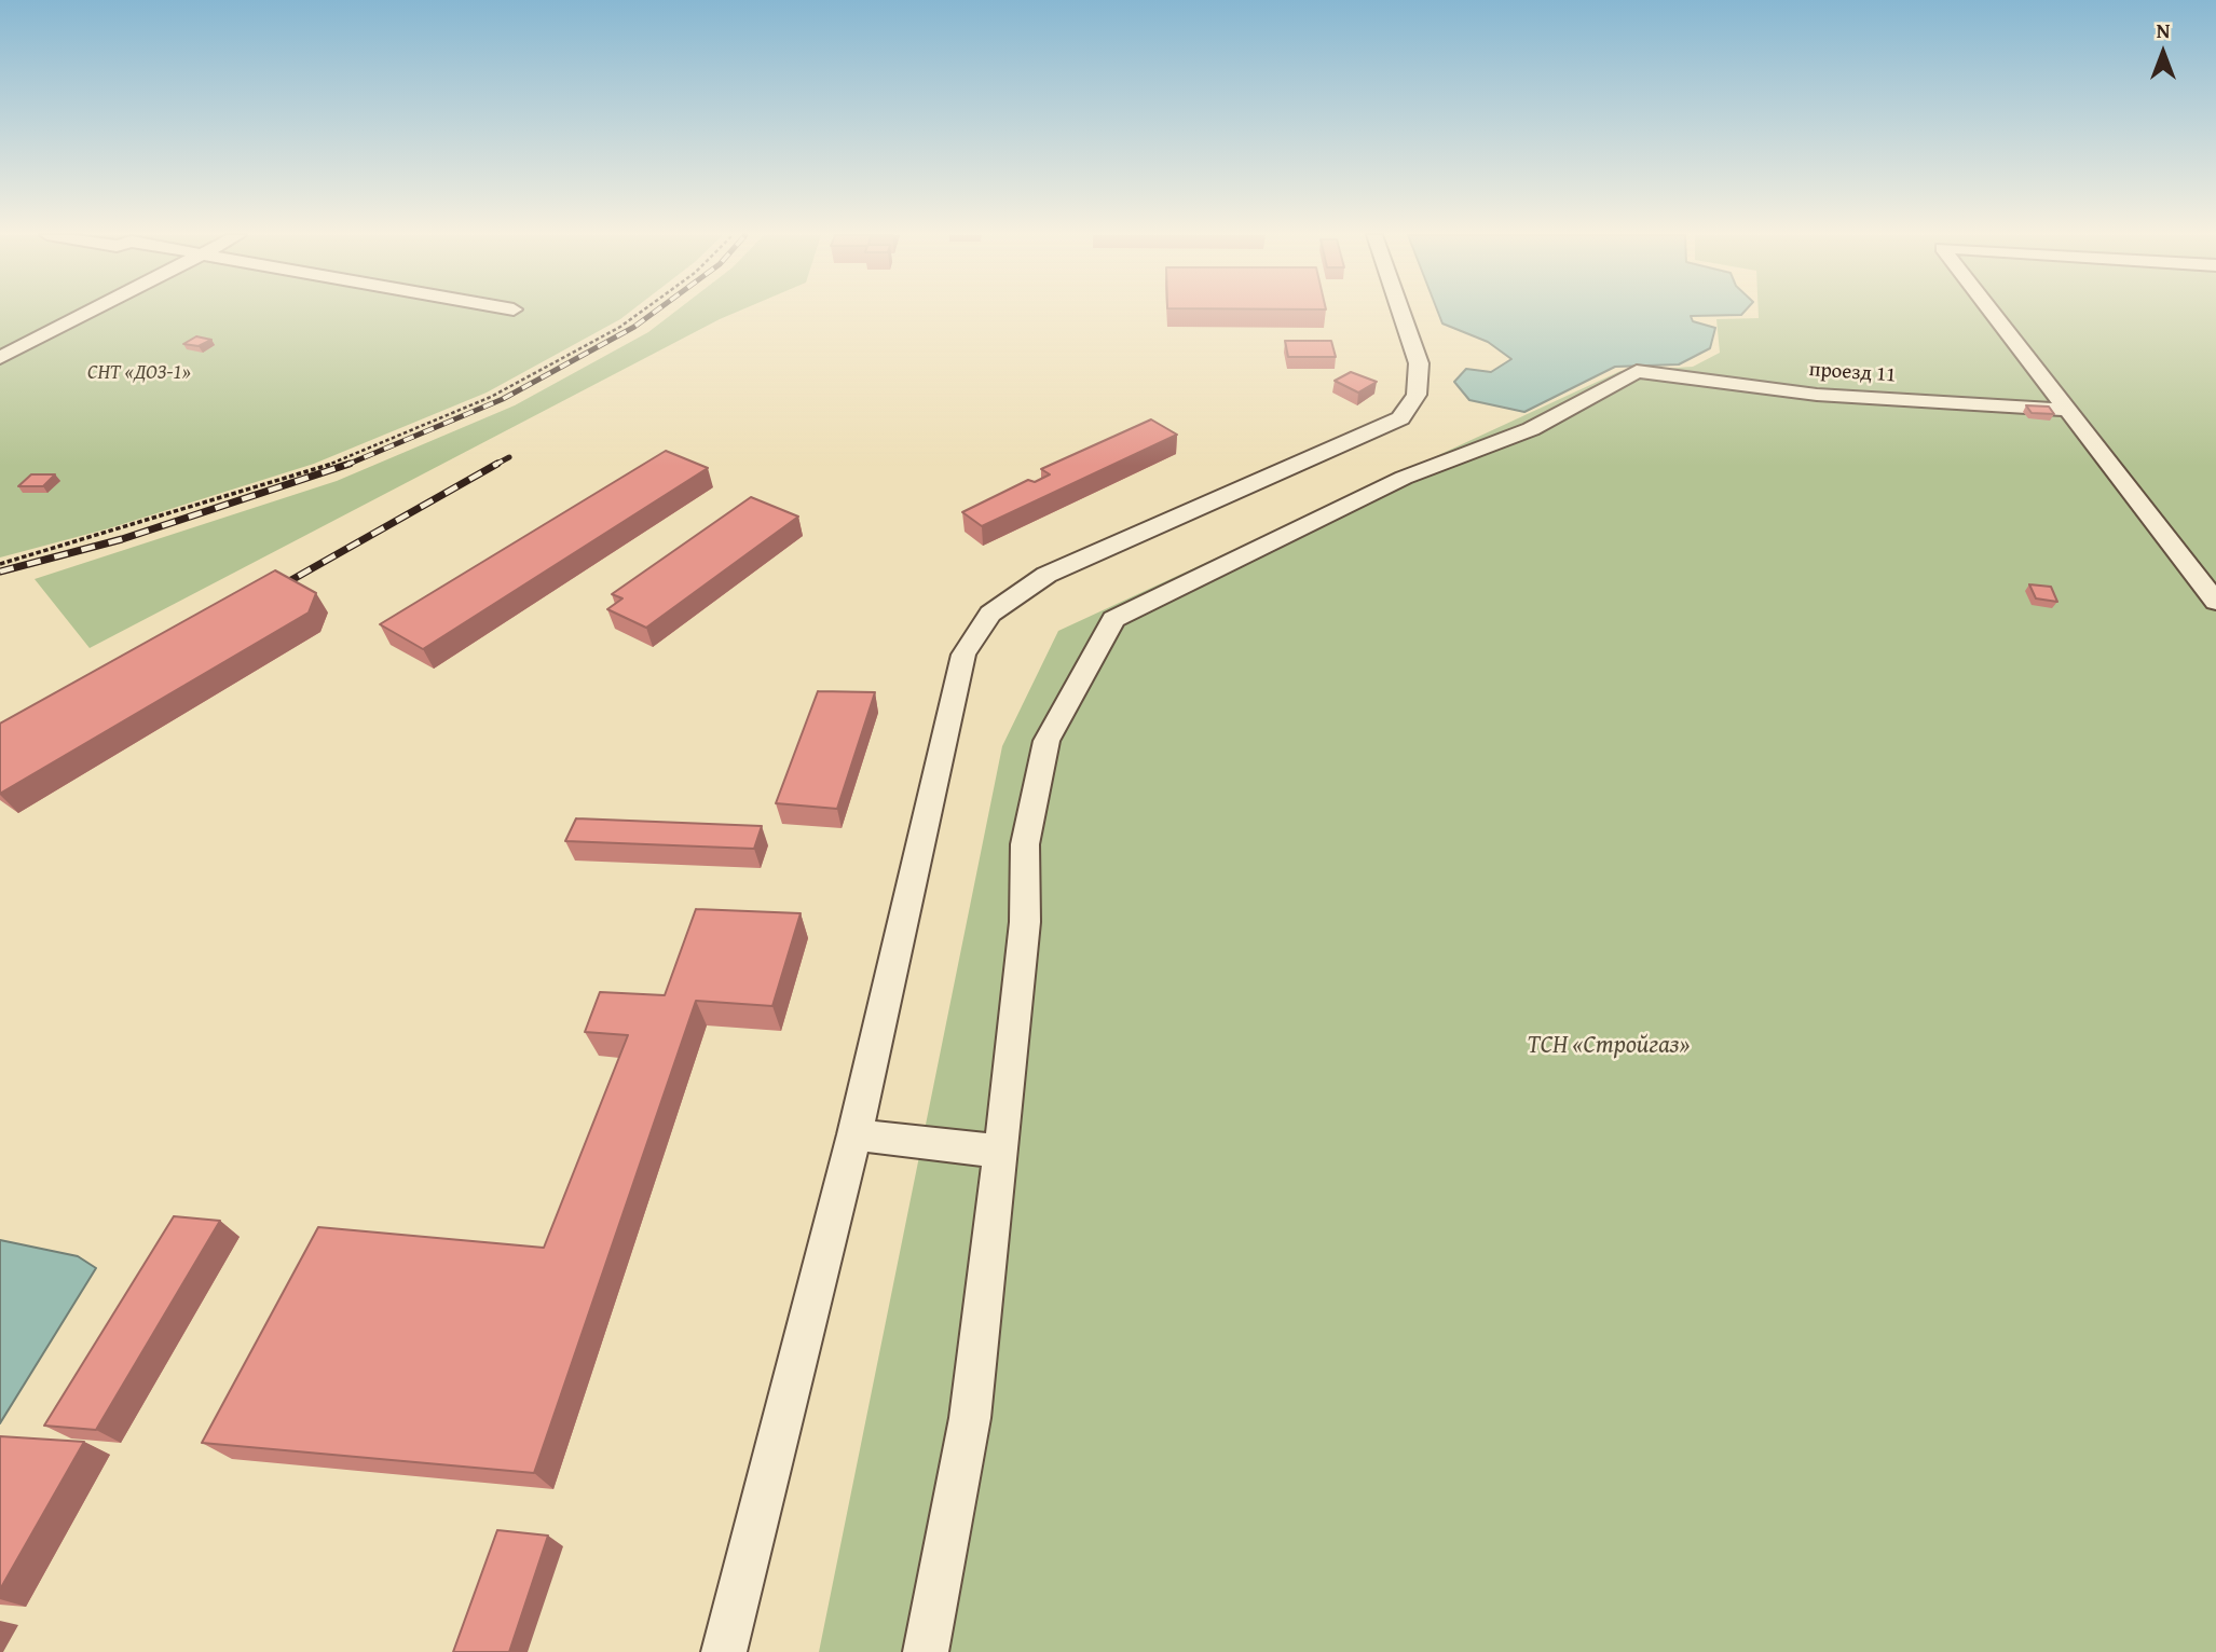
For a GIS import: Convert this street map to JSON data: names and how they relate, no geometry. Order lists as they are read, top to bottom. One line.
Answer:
{"streets":{"street":["проезд 11"]},"parks":["СНТ «ДОЗ-1»","ТСН «Стройгаз»"],"north":"top"}
